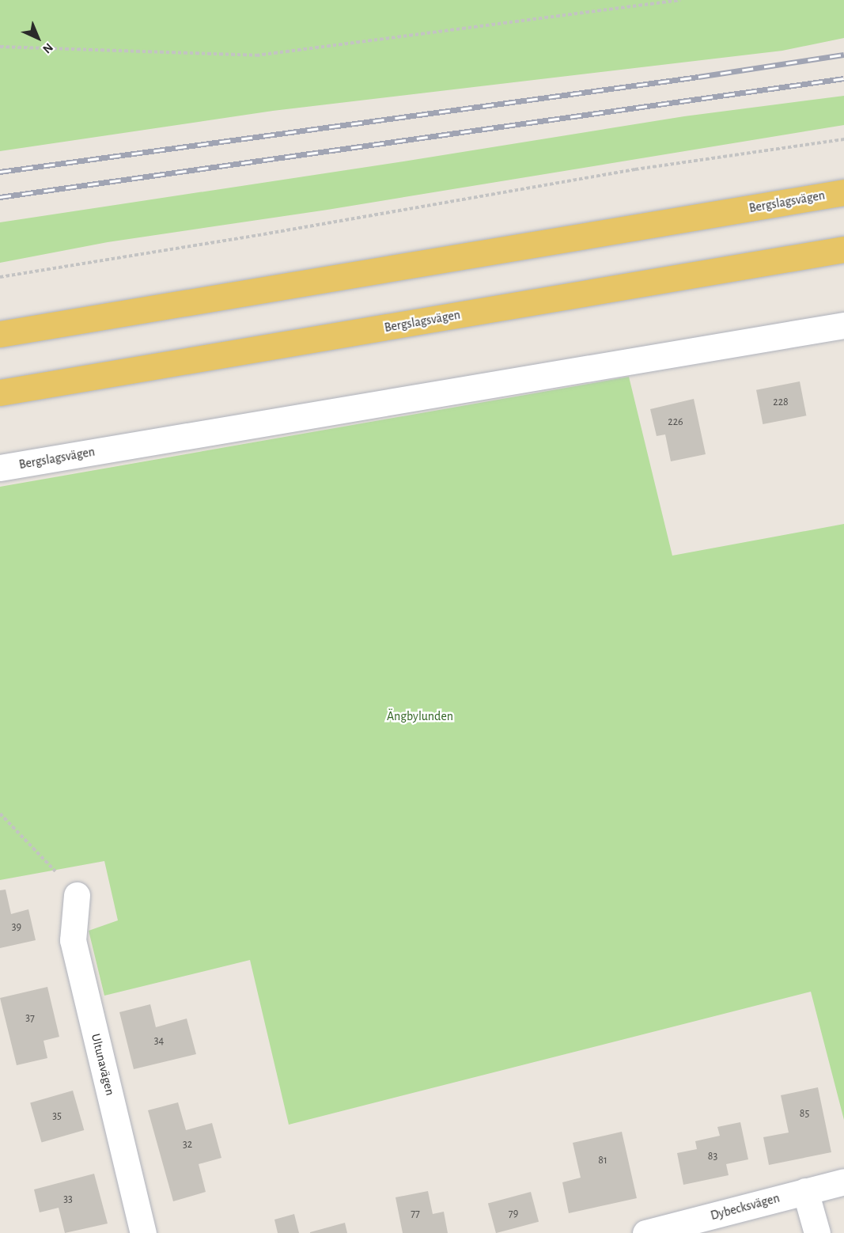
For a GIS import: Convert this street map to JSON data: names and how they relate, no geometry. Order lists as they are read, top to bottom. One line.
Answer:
{"streets":{"main road":["Bergslagsvägen"],"street":["Ultunavägen","Dybecksvägen"]},"parks":["Ängbylunden"],"house_numbers":["228","226","39","37","34","85","35","32","83","81","33","77","79"],"north":"bottom right"}
